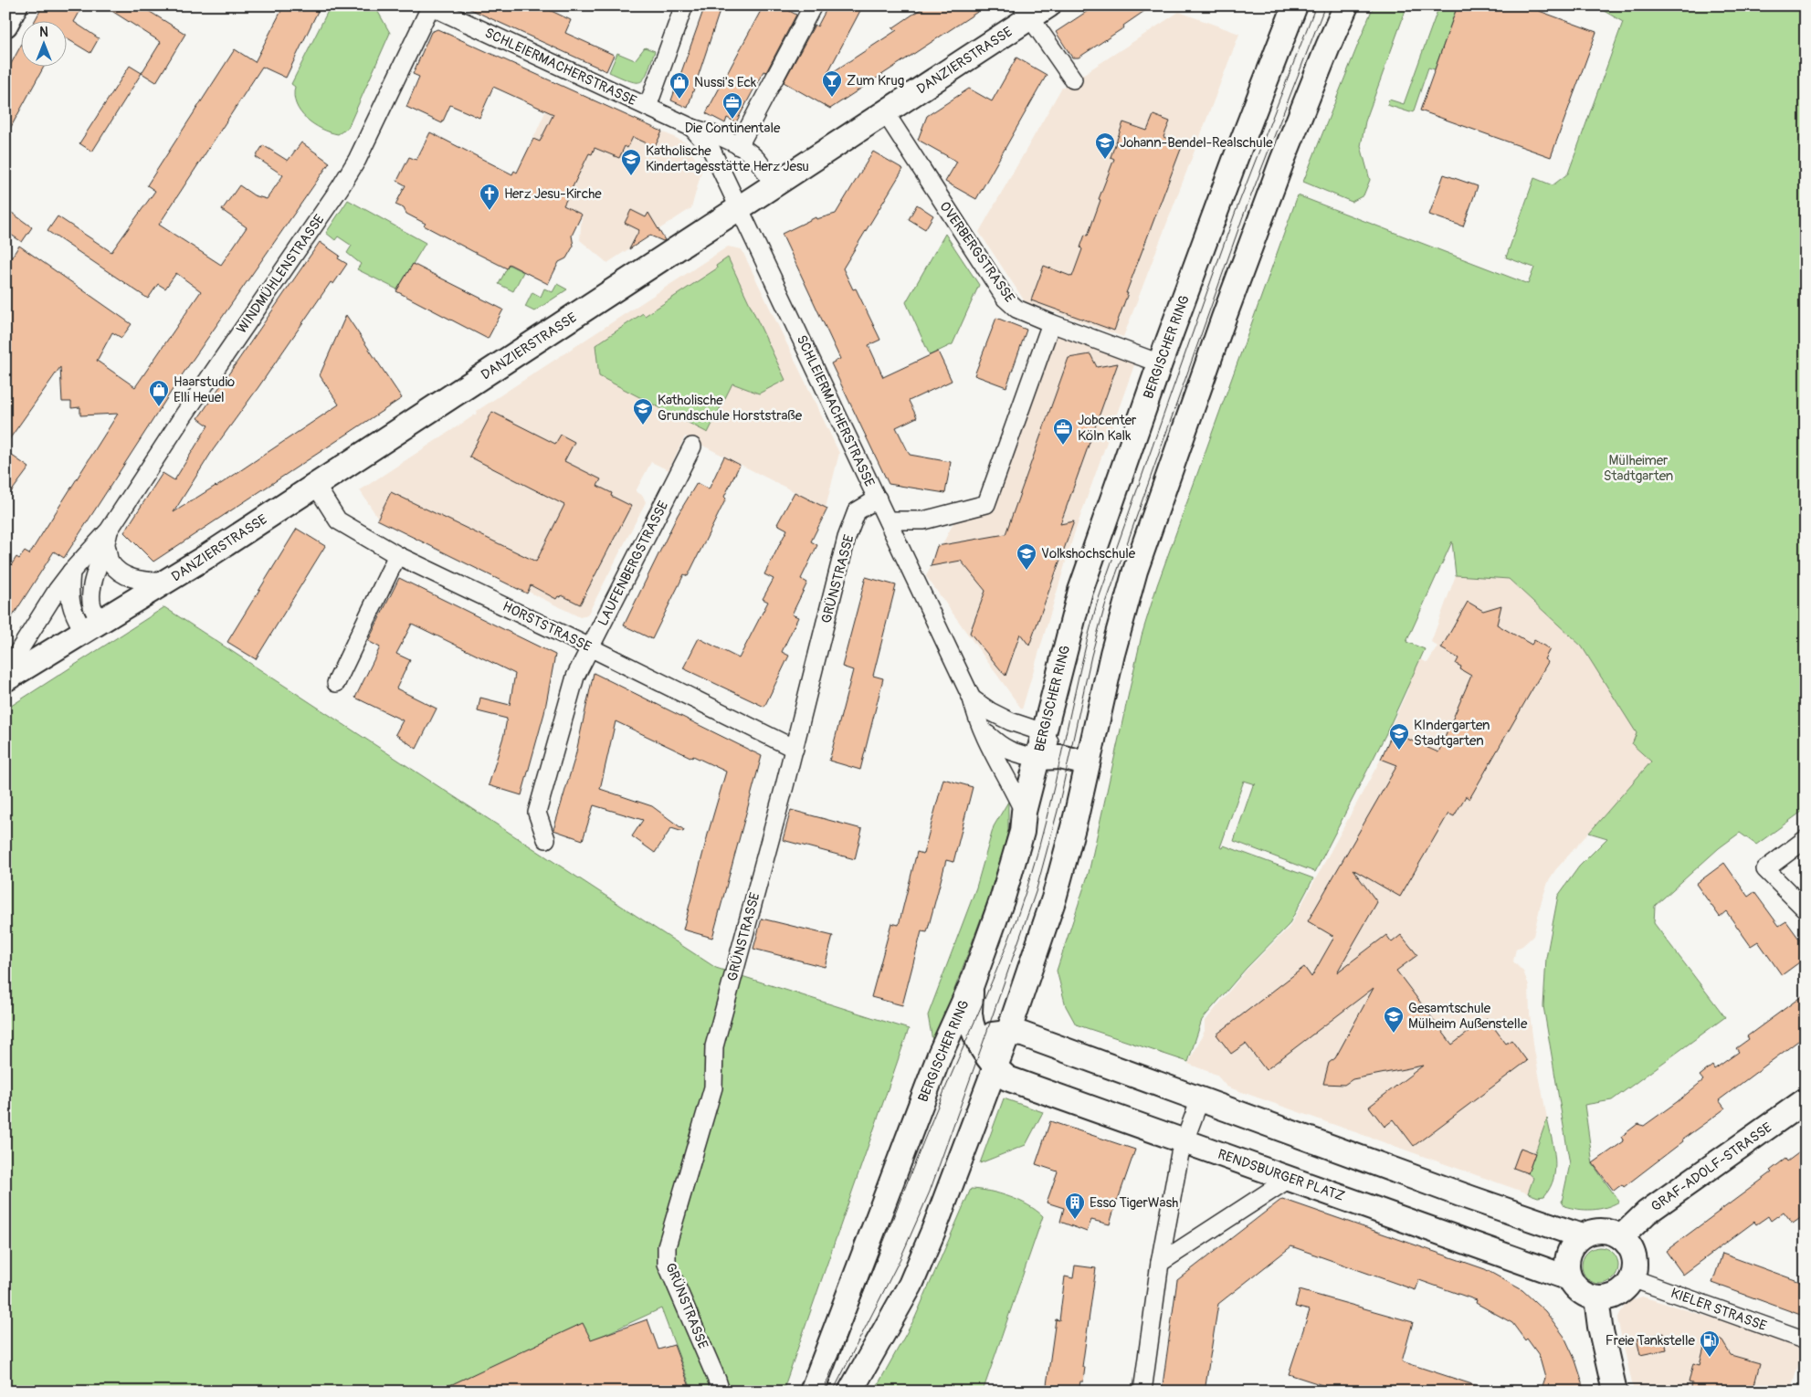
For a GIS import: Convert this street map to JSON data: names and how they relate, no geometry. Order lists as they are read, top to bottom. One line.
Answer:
{"streets":{"street":["DANZIERSTRASSE","SCHLEIERMACHERSTRASSE","OVERBERGSTRASSE","WINDMÜHLENSTRASSE","BERGISCHER RING","LAUFENBERGSTRASSE","GRÜNSTRASSE","HORSTSTRASSE","GRAF-ADOLF-STRASSE","RENDSBURGER PLATZ","KIELER STRASSE"]},"crossings":[["DANZIERSTRASSE","SCHLEIERMACHERSTRASSE"],["DANZIERSTRASSE","OVERBERGSTRASSE"],["DANZIERSTRASSE","WINDMÜHLENSTRASSE"],["DANZIERSTRASSE","HORSTSTRASSE"],["SCHLEIERMACHERSTRASSE","WINDMÜHLENSTRASSE"],["SCHLEIERMACHERSTRASSE","BERGISCHER RING"],["SCHLEIERMACHERSTRASSE","GRÜNSTRASSE"],["OVERBERGSTRASSE","BERGISCHER RING"],["LAUFENBERGSTRASSE","HORSTSTRASSE"],["GRÜNSTRASSE","HORSTSTRASSE"],["GRAF-ADOLF-STRASSE","RENDSBURGER PLATZ"],["GRAF-ADOLF-STRASSE","KIELER STRASSE"],["RENDSBURGER PLATZ","KIELER STRASSE"]],"parks":["Mülheimer Stadtgarten"],"places":{"bar":["Zum Krug"],"shop":["Nussi's Eck","Haarstudio Elli Heuel"],"office":["Die Continentale","Jobcenter Köln Kalk"],"school or university":["Johann-Bendel-Realschule","Katholische Kindertagesstätte Herz Jesu","Katholische Grundschule Horststraße","Volkshochschule","KIndergarten Stadtgarten","Gesamtschule Mülheim Außenstelle"],"church":["Herz Jesu-Kirche"],"building":["Esso TigerWash"],"fuel station":["Freie Tankstelle"]},"north":"top"}
